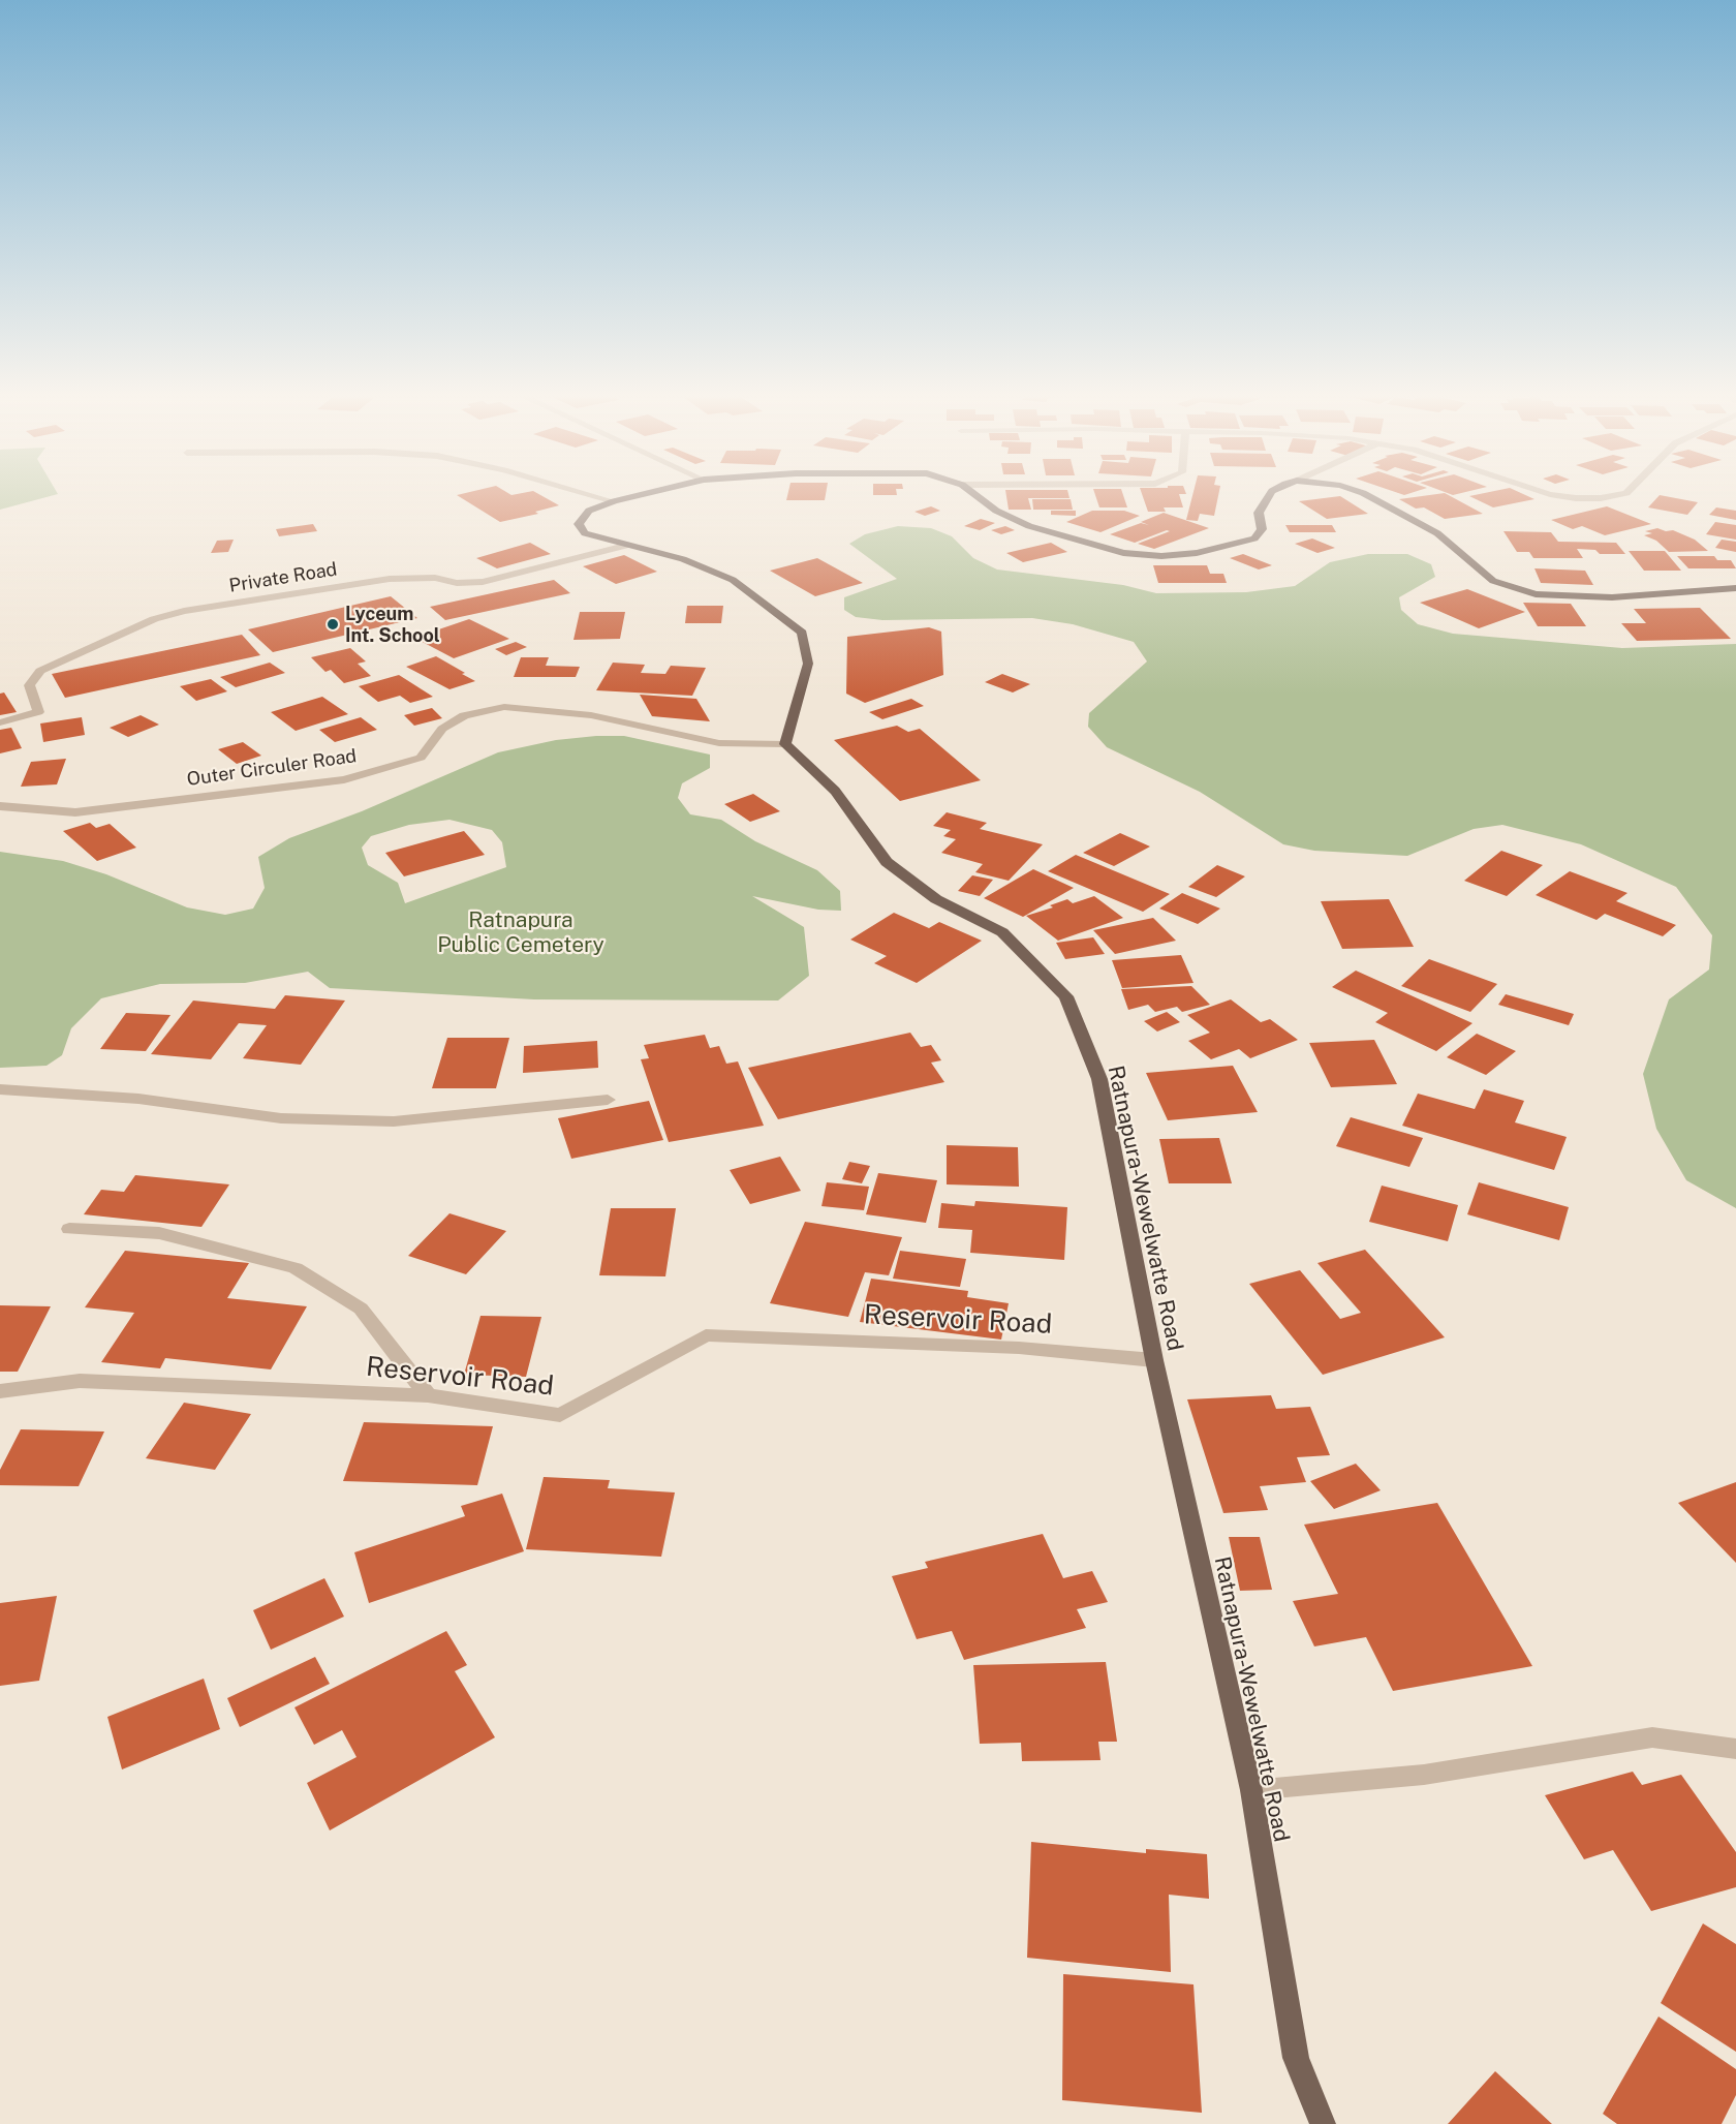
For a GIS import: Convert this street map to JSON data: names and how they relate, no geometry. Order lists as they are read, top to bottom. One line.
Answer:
{"streets":{"main road":["Ratnapura-Wewelwatte Road"],"street":["Private Road","Outer Circuler Road","Reservoir Road"]},"crossings":[["Outer Circuler Road","Ratnapura-Wewelwatte Road"],["Ratnapura-Wewelwatte Road","Reservoir Road"]],"parks":["Ratnapura Public Cemetery"],"places":["Lyceum Int. School"]}
